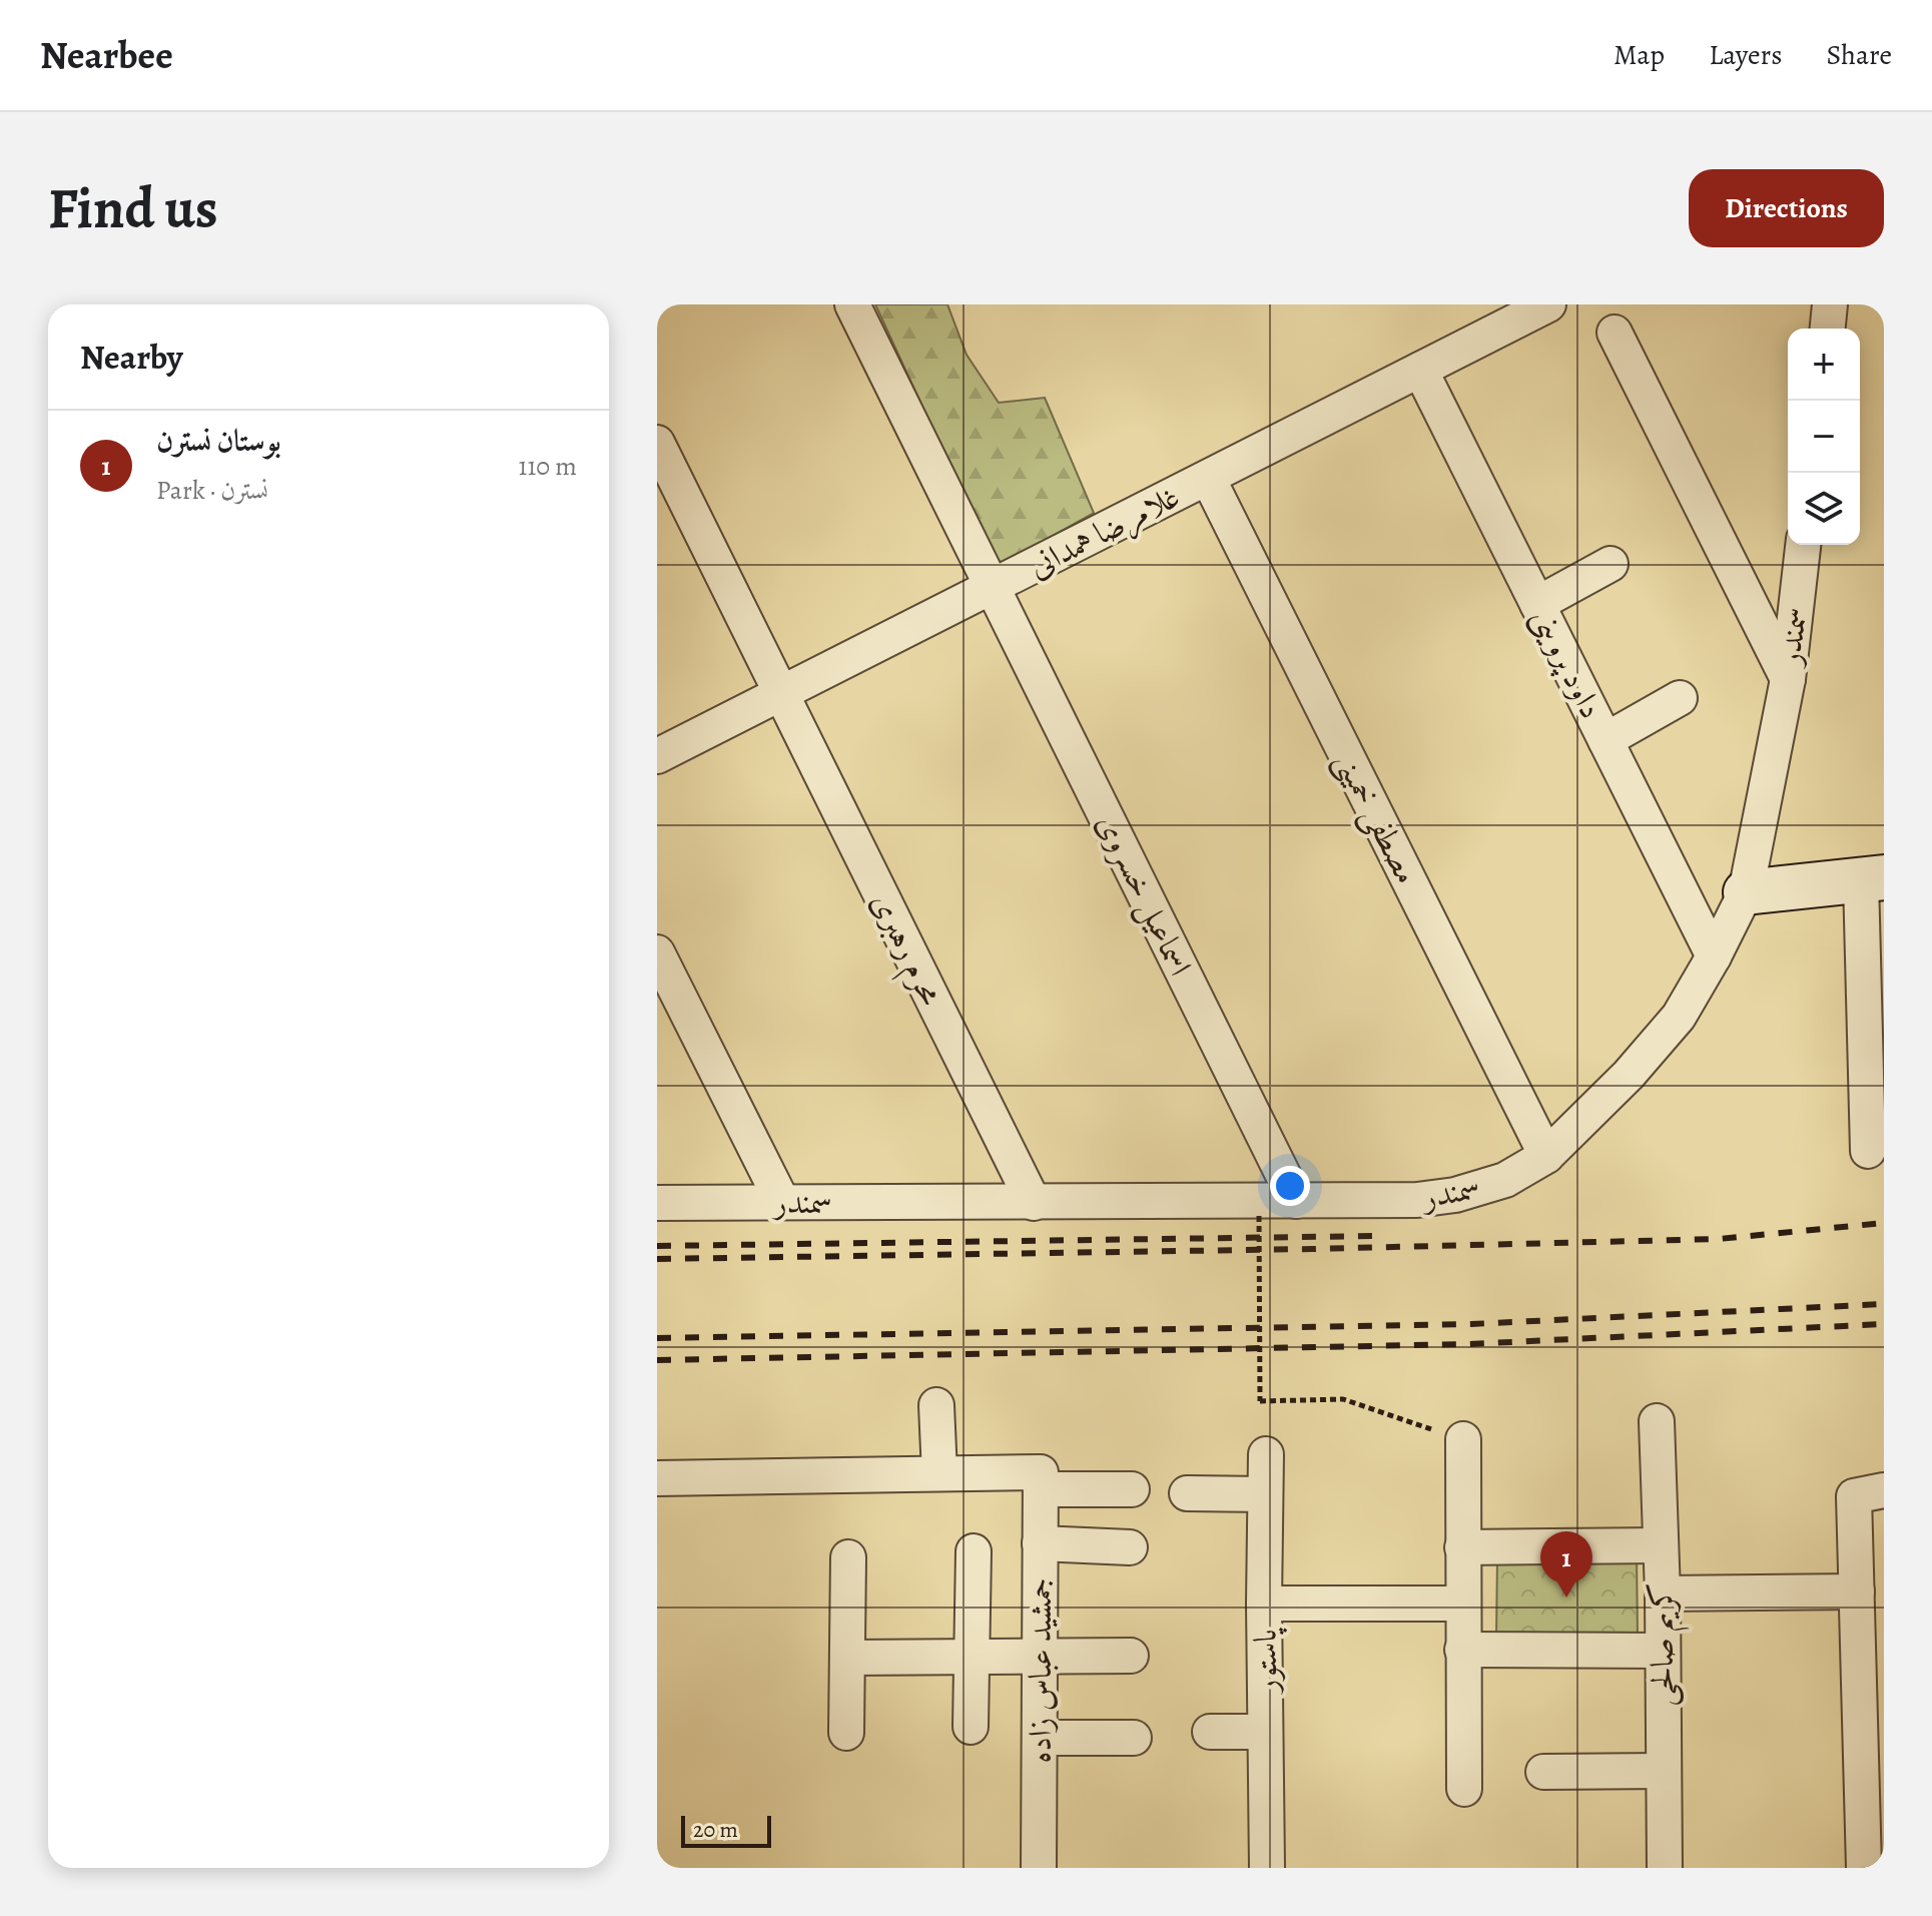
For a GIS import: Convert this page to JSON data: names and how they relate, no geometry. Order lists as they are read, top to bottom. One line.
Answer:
{"streets":{"street":["غلامرضا همدانی","سمندر","داود پروینی","مصطفی خمینی","اسماعیل خسروی","محرم رهبری","کریم صالحی","پاستور","جمشید عباس زاده"]},"crossings":[["غلامرضا همدانی","داود پروینی"],["غلامرضا همدانی","مصطفی خمینی"],["غلامرضا همدانی","اسماعیل خسروی"],["غلامرضا همدانی","محرم رهبری"],["سمندر","داود پروینی"],["سمندر","مصطفی خمینی"],["سمندر","اسماعیل خسروی"],["سمندر","محرم رهبری"]],"scale_bar":"20 m","page":{"header":"Nearbee","nav":["Map","Layers","Share"],"buttons":"Directions","title":"Find us","heading":"Nearby","map_buttons":["+","−"],"list":[{"mark":"1","name":"بوستان نسترن","note":"Park · نسترن","value":"110 m"}],"pins":"1","scale":"20 m"}}
